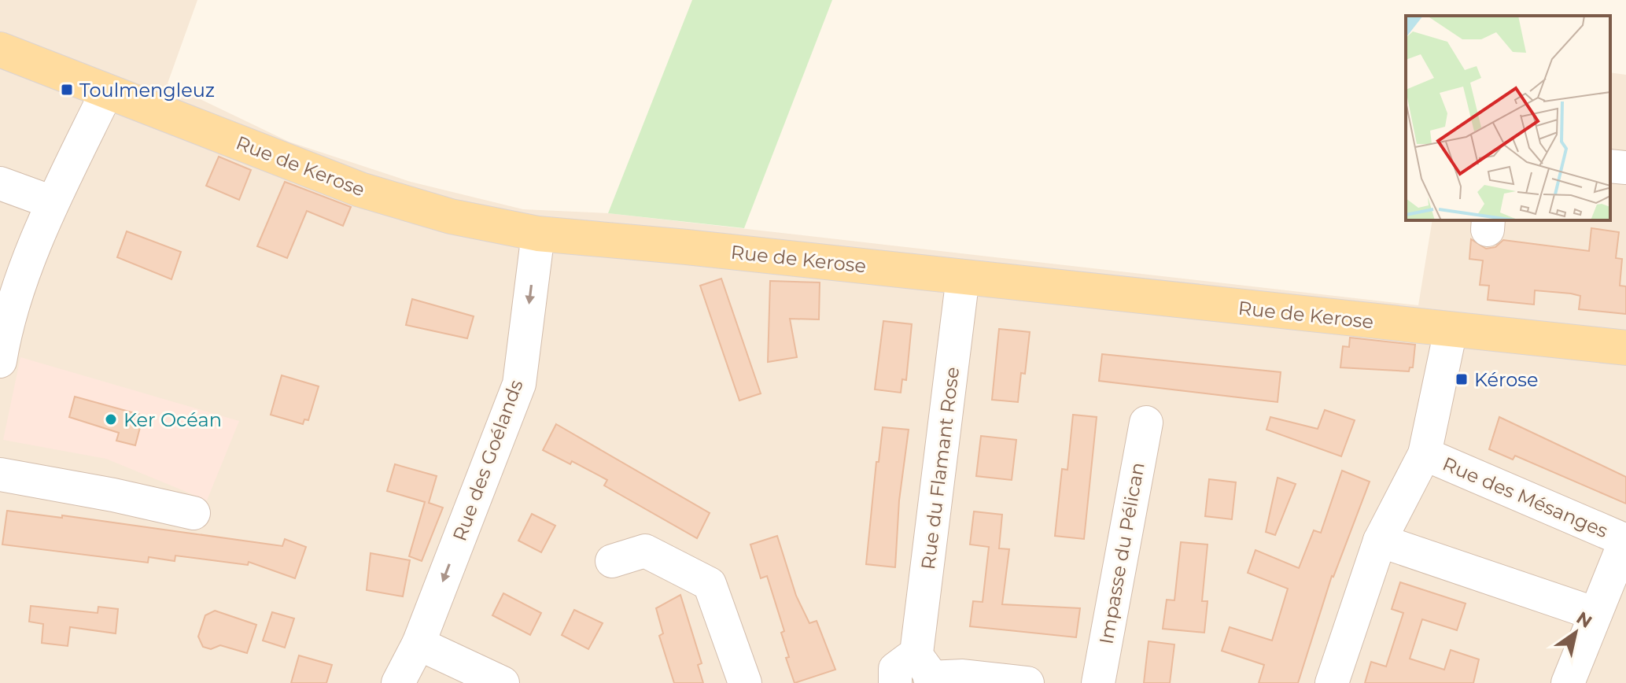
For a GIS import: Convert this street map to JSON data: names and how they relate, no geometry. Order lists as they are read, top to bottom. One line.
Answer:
{"streets":{"main road":["Rue de Kerose"],"street":["Rue des Goélands","Rue du Flamant Rose","Rue des Mésanges","Impasse du Pélican"]},"crossings":[["Rue de Kerose","Rue des Goélands"],["Rue de Kerose","Rue du Flamant Rose"]],"one_way":["Rue des Goélands"],"places":{"transit":["Toulmengleuz","Kérose"],"other":["Ker Océan"]},"north":"top right"}
